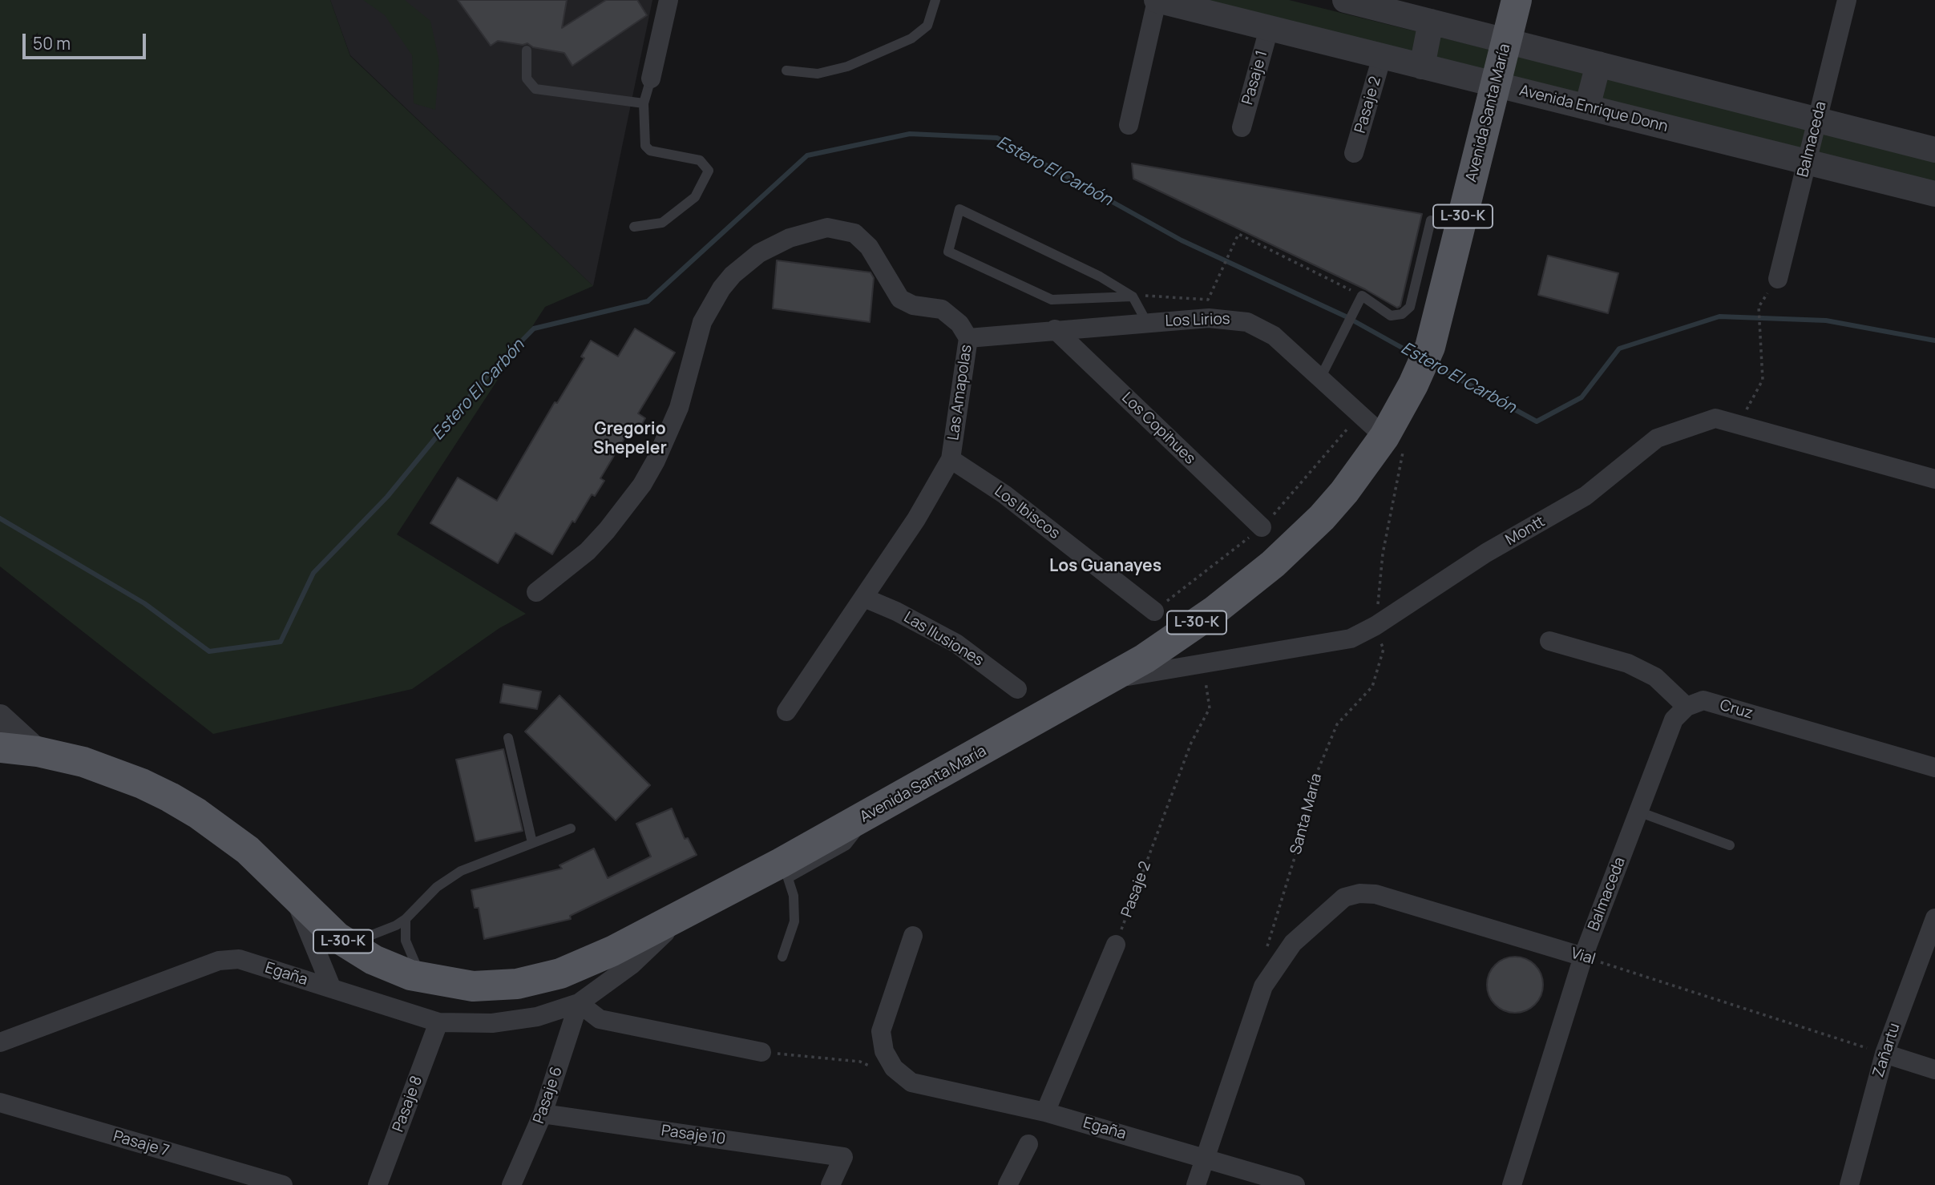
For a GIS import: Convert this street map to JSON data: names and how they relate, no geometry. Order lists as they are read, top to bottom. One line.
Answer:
{"streets":{"main road":["Avenida Santa María","L-30-K"],"street":["Pasaje 1","Pasaje 2","Avenida Enrique Donn","Balmaceda","Los Lirios","Las Amapolas","Los Copihues","Los Ibiscos","Montt","Las Ilusiones","Cruz","Vial","Egaña","Zañartu","Pasaje 6","Pasaje 8","Pasaje 10","Pasaje 7"],"path":["Santa María"]},"crossings":[["Pasaje 1","Avenida Enrique Donn"],["Pasaje 2","Avenida Enrique Donn"],["Pasaje 2","Montt"],["Avenida Enrique Donn","Avenida Santa María"],["Avenida Enrique Donn","Balmaceda"],["Avenida Santa María","Los Lirios"],["Avenida Santa María","Montt"],["Avenida Santa María","Santa María"],["Avenida Santa María","Egaña"],["Balmaceda","Cruz"],["Balmaceda","Vial"],["Los Lirios","Las Amapolas"],["Los Lirios","Los Copihues"],["Los Lirios","Santa María"],["Las Amapolas","Los Ibiscos"],["Las Amapolas","Las Ilusiones"],["Montt","Santa María"],["Santa María","Vial"],["Vial","Zañartu"],["Egaña","Pasaje 6"],["Egaña","Pasaje 8"],["Pasaje 6","Pasaje 10"]],"districts":["Gregorio Shepeler","Los Guanayes"],"water":["Estero El Carbón"],"scale_bar":"50 m"}
